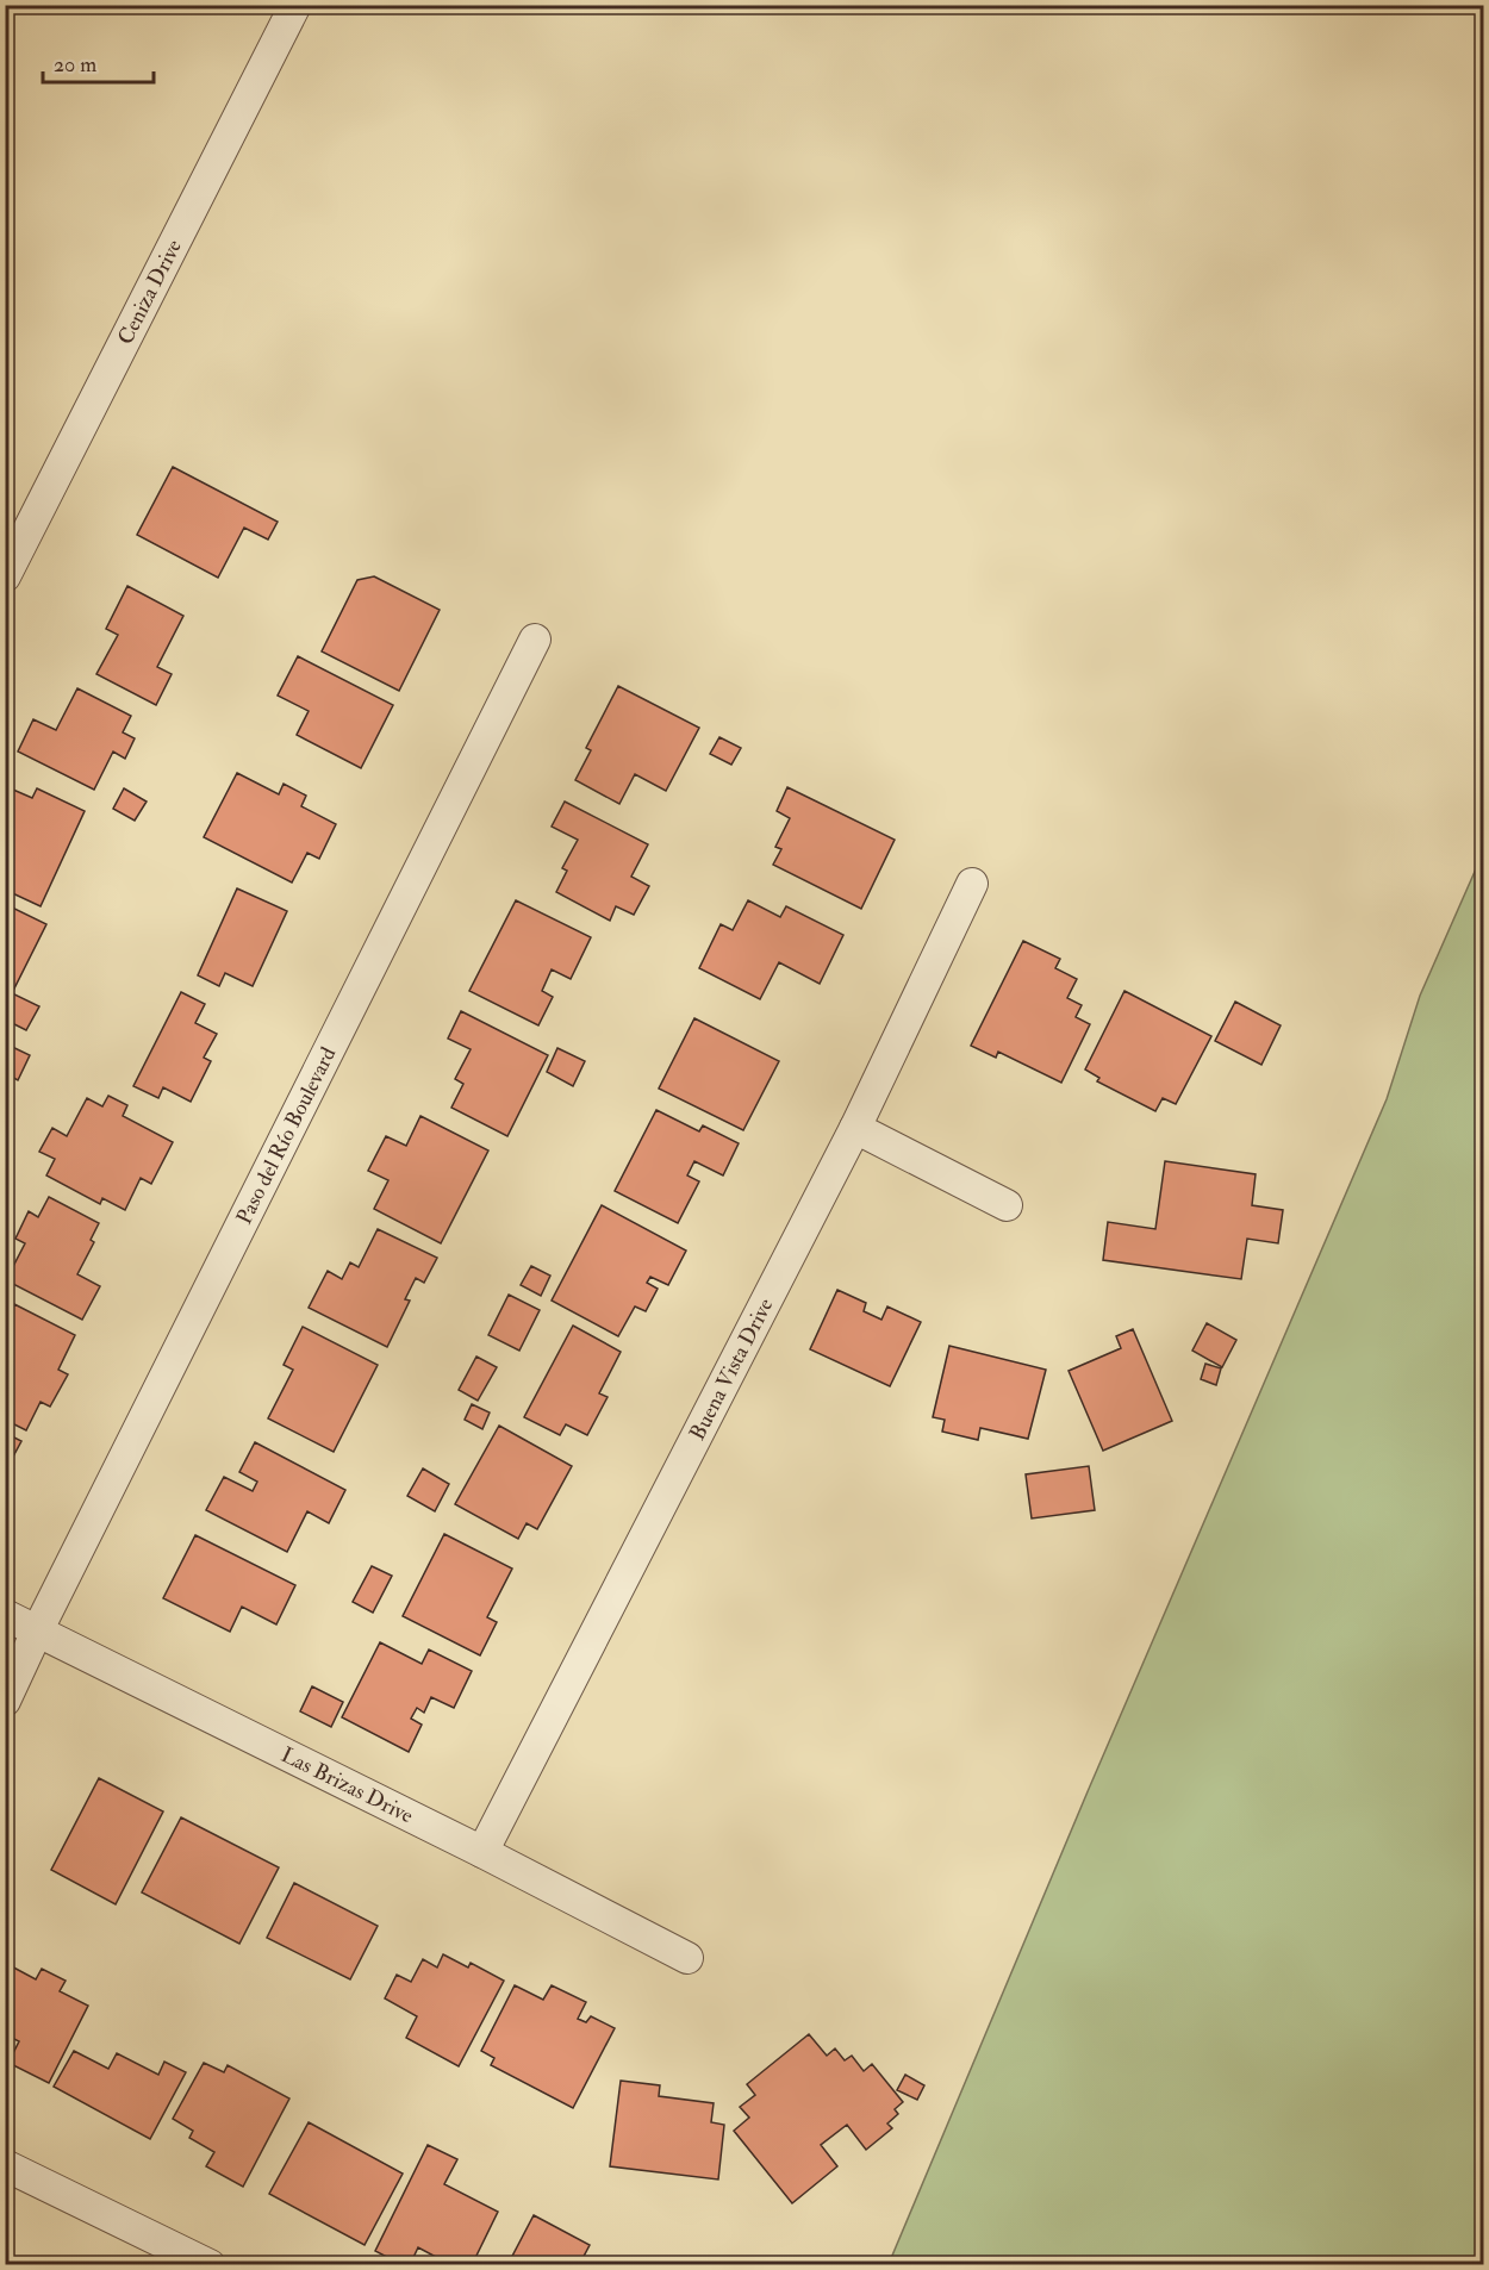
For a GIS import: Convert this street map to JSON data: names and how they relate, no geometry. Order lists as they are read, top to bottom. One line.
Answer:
{"streets":{"street":["Ceniza Drive","Paso del Río Boulevard","Buena Vista Drive","Las Brizas Drive"]},"crossings":[["Paso del Río Boulevard","Las Brizas Drive"],["Buena Vista Drive","Las Brizas Drive"]],"scale_bar":"20 m"}
